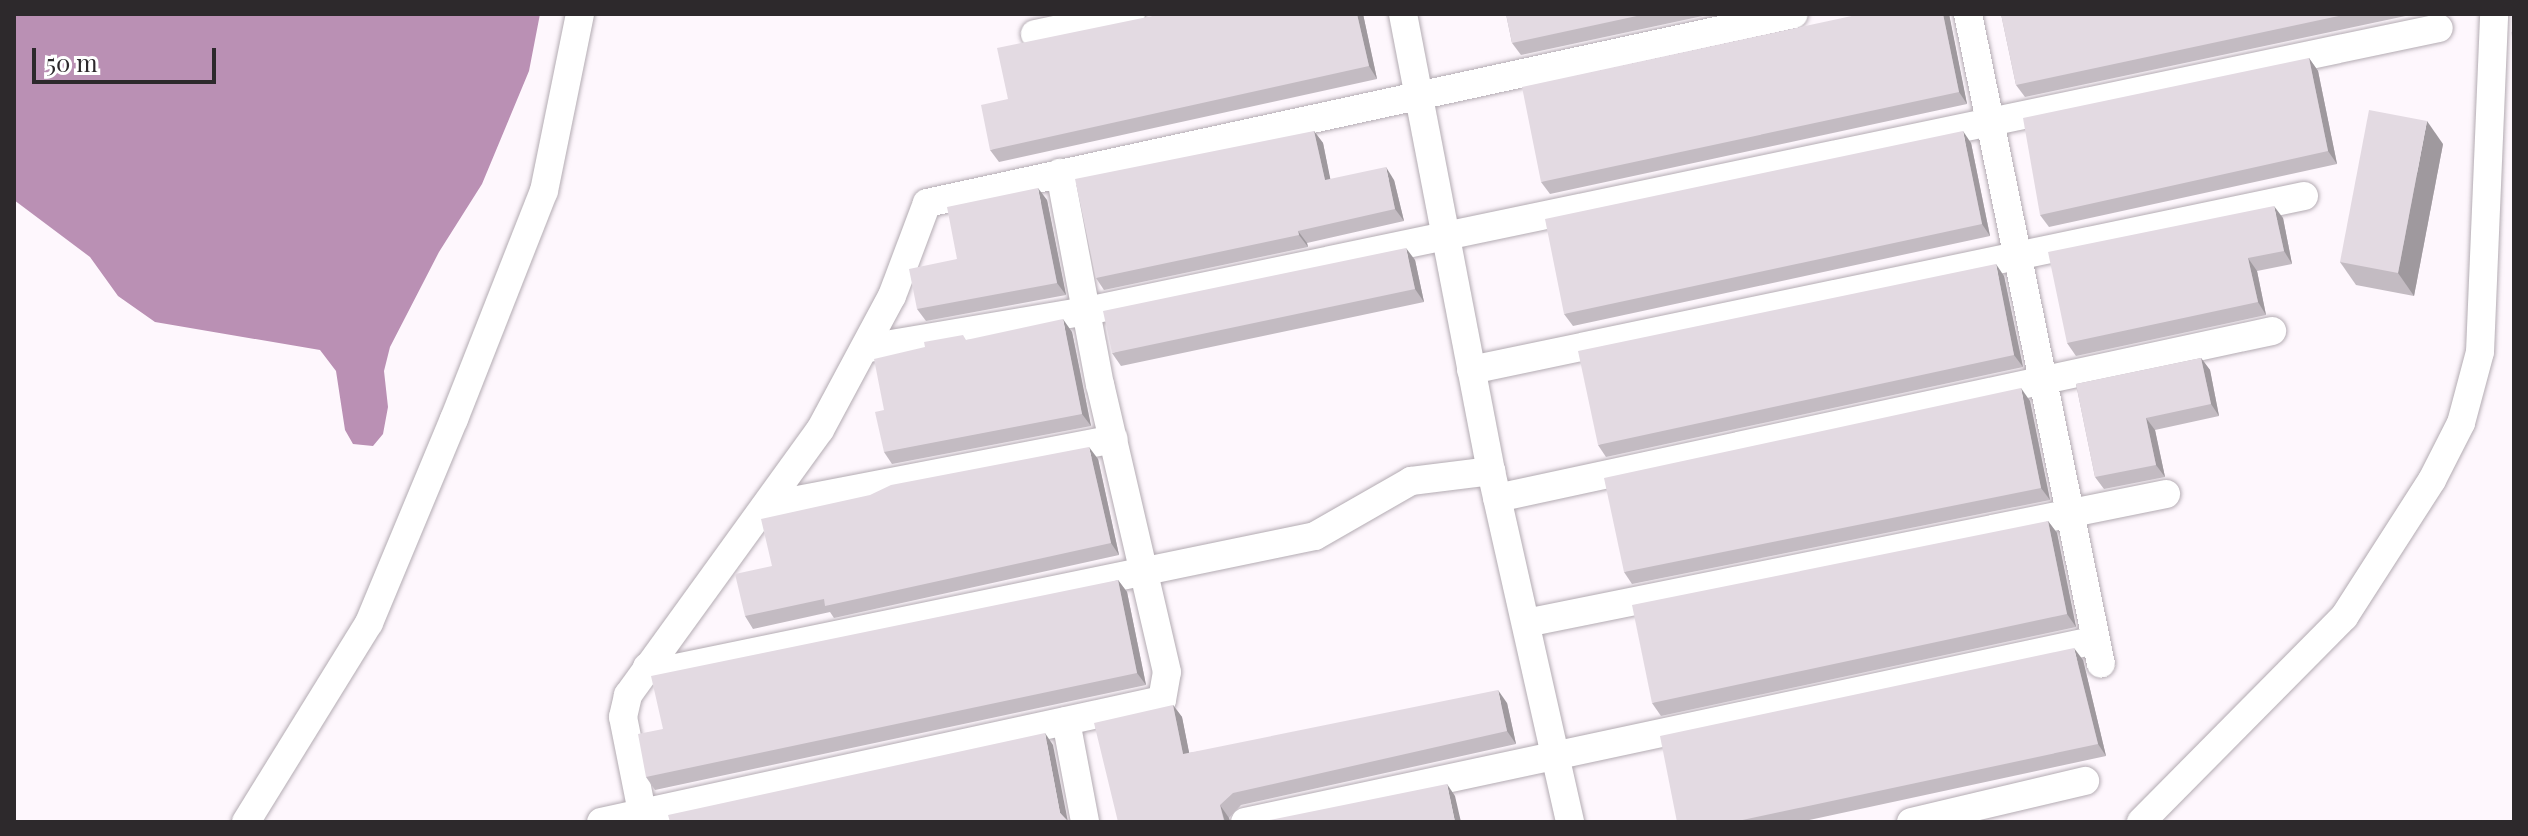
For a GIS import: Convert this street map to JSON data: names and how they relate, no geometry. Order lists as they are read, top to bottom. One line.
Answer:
{"scale_bar":"50 m"}
